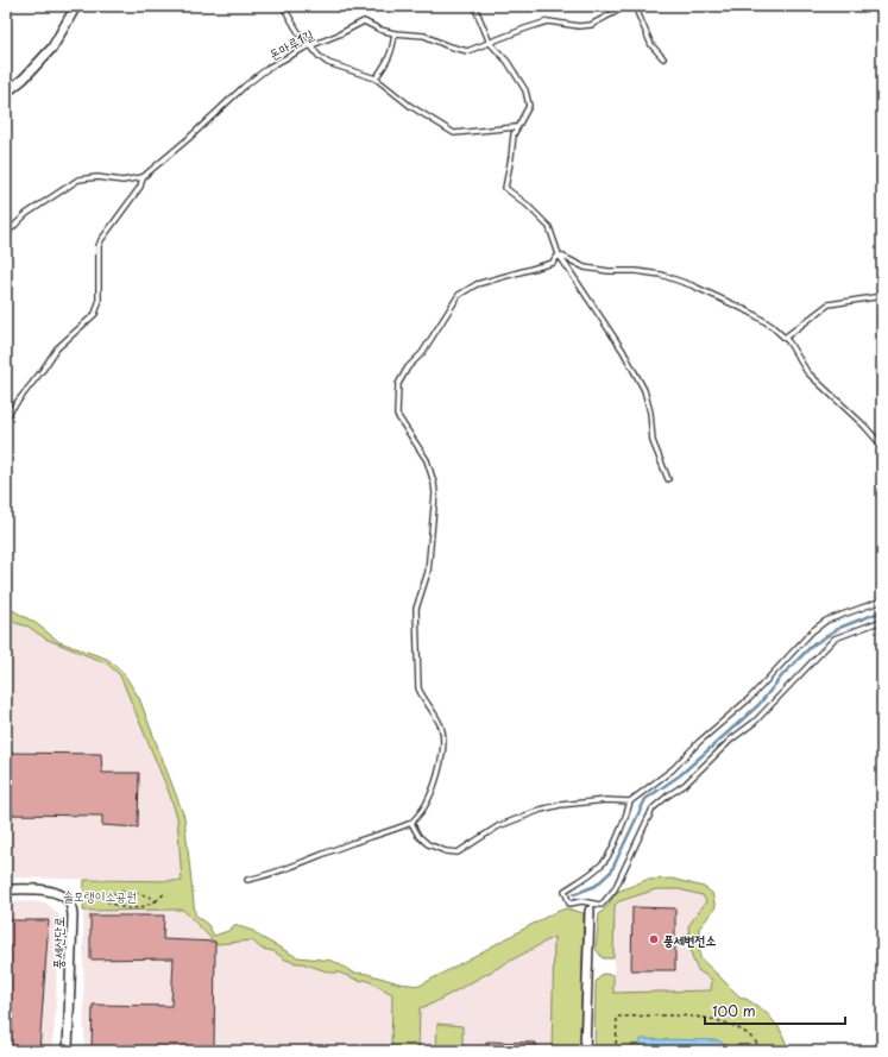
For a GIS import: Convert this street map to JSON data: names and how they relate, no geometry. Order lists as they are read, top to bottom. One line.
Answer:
{"streets":{"street":["풍세산단로"],"lane":["돈마루1길"]},"parks":["솔모랭이소공원"],"places":["풍세변전소"],"scale_bar":"100 m"}
